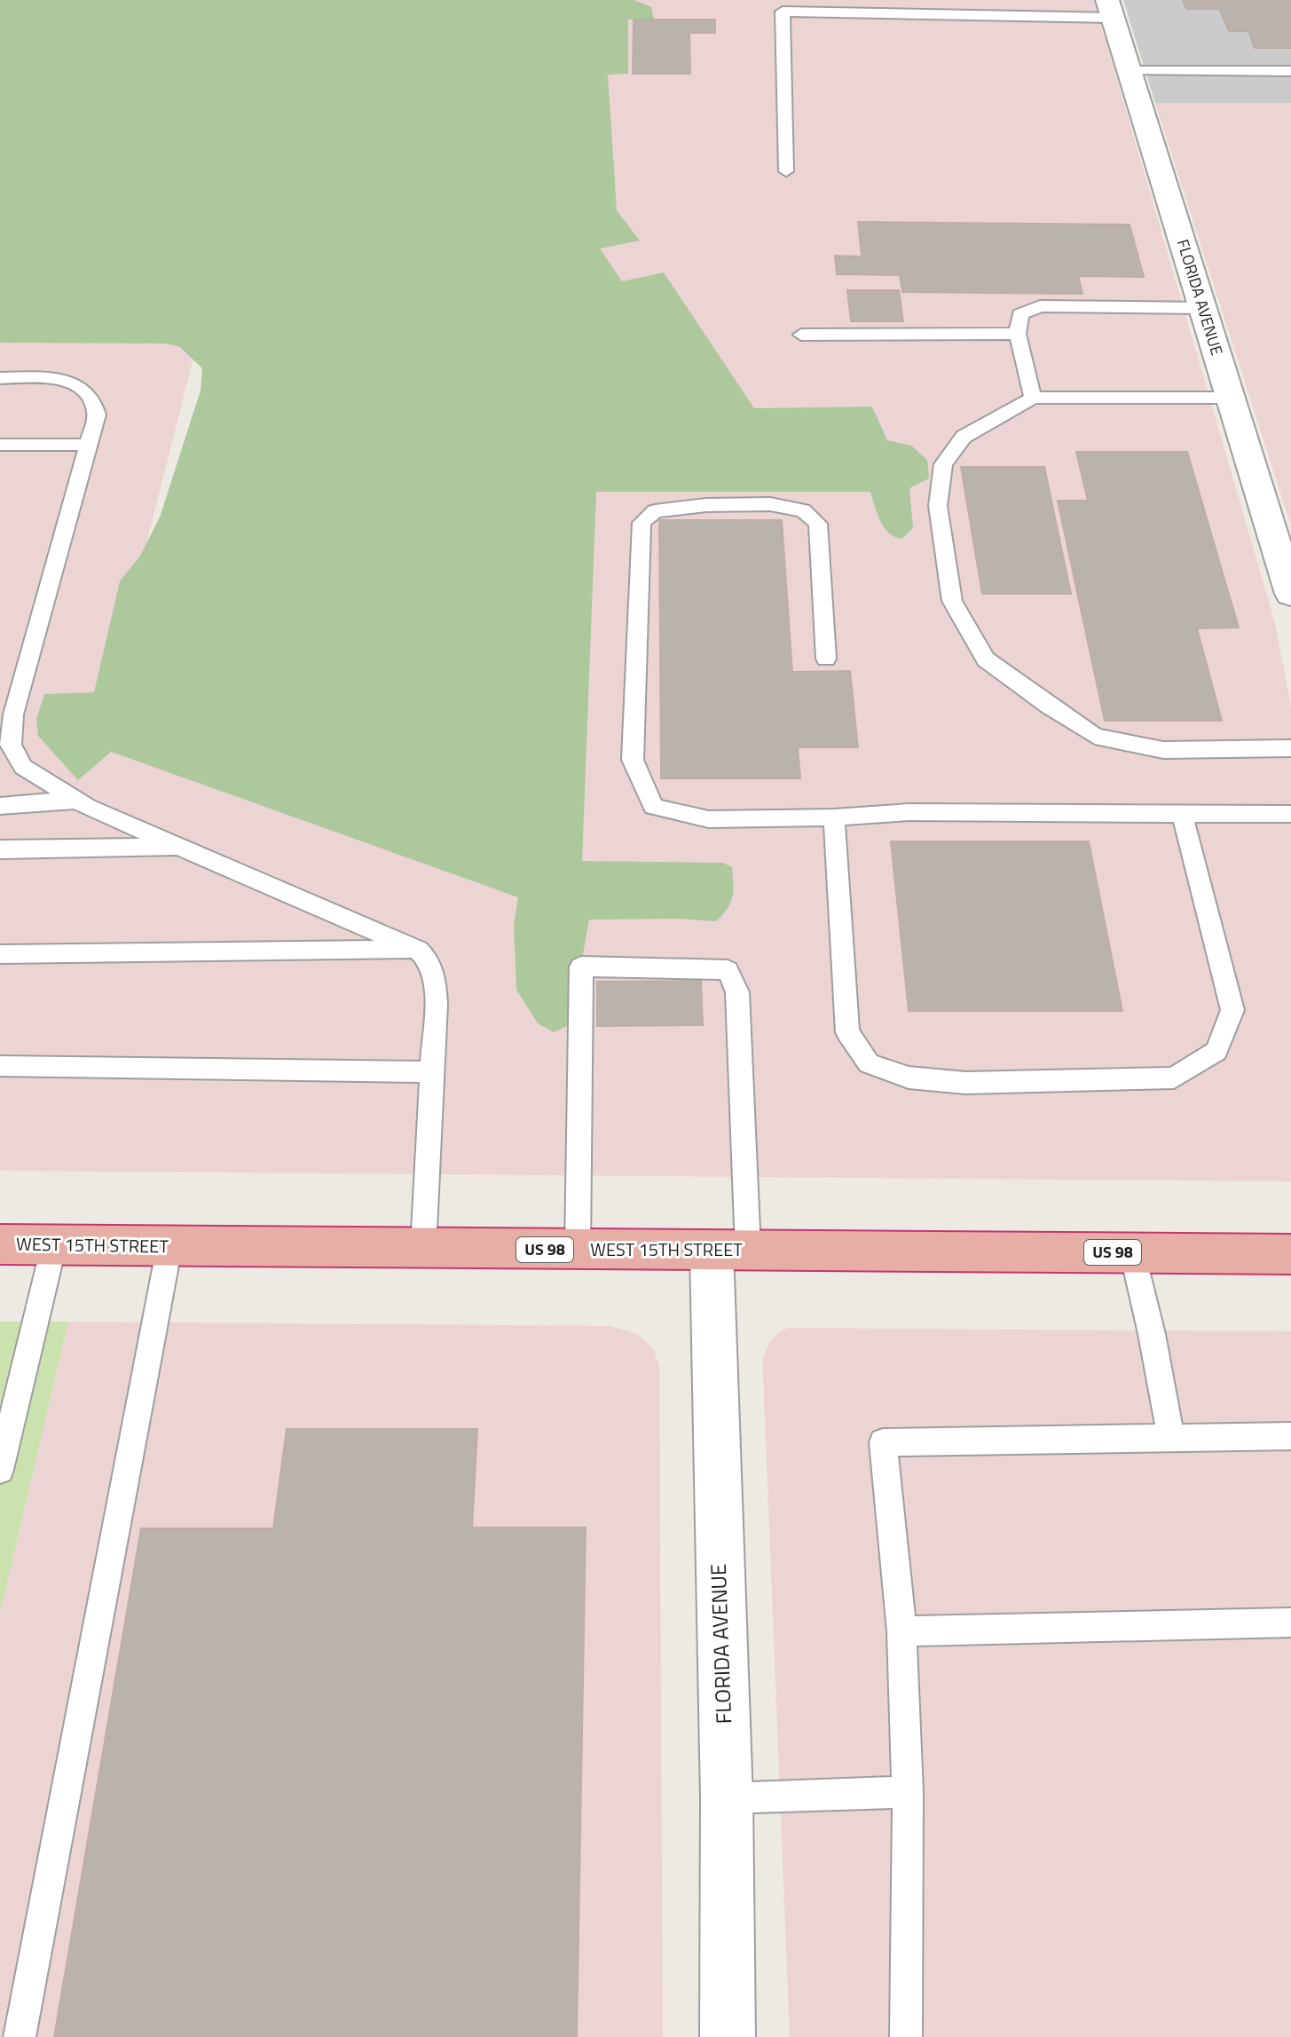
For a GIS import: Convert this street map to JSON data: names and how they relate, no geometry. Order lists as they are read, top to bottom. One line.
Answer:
{"streets":{"highway":["WEST 15TH STREET","US 98"],"street":["FLORIDA AVENUE"]},"crossings":[["FLORIDA AVENUE","WEST 15TH STREET"]]}
